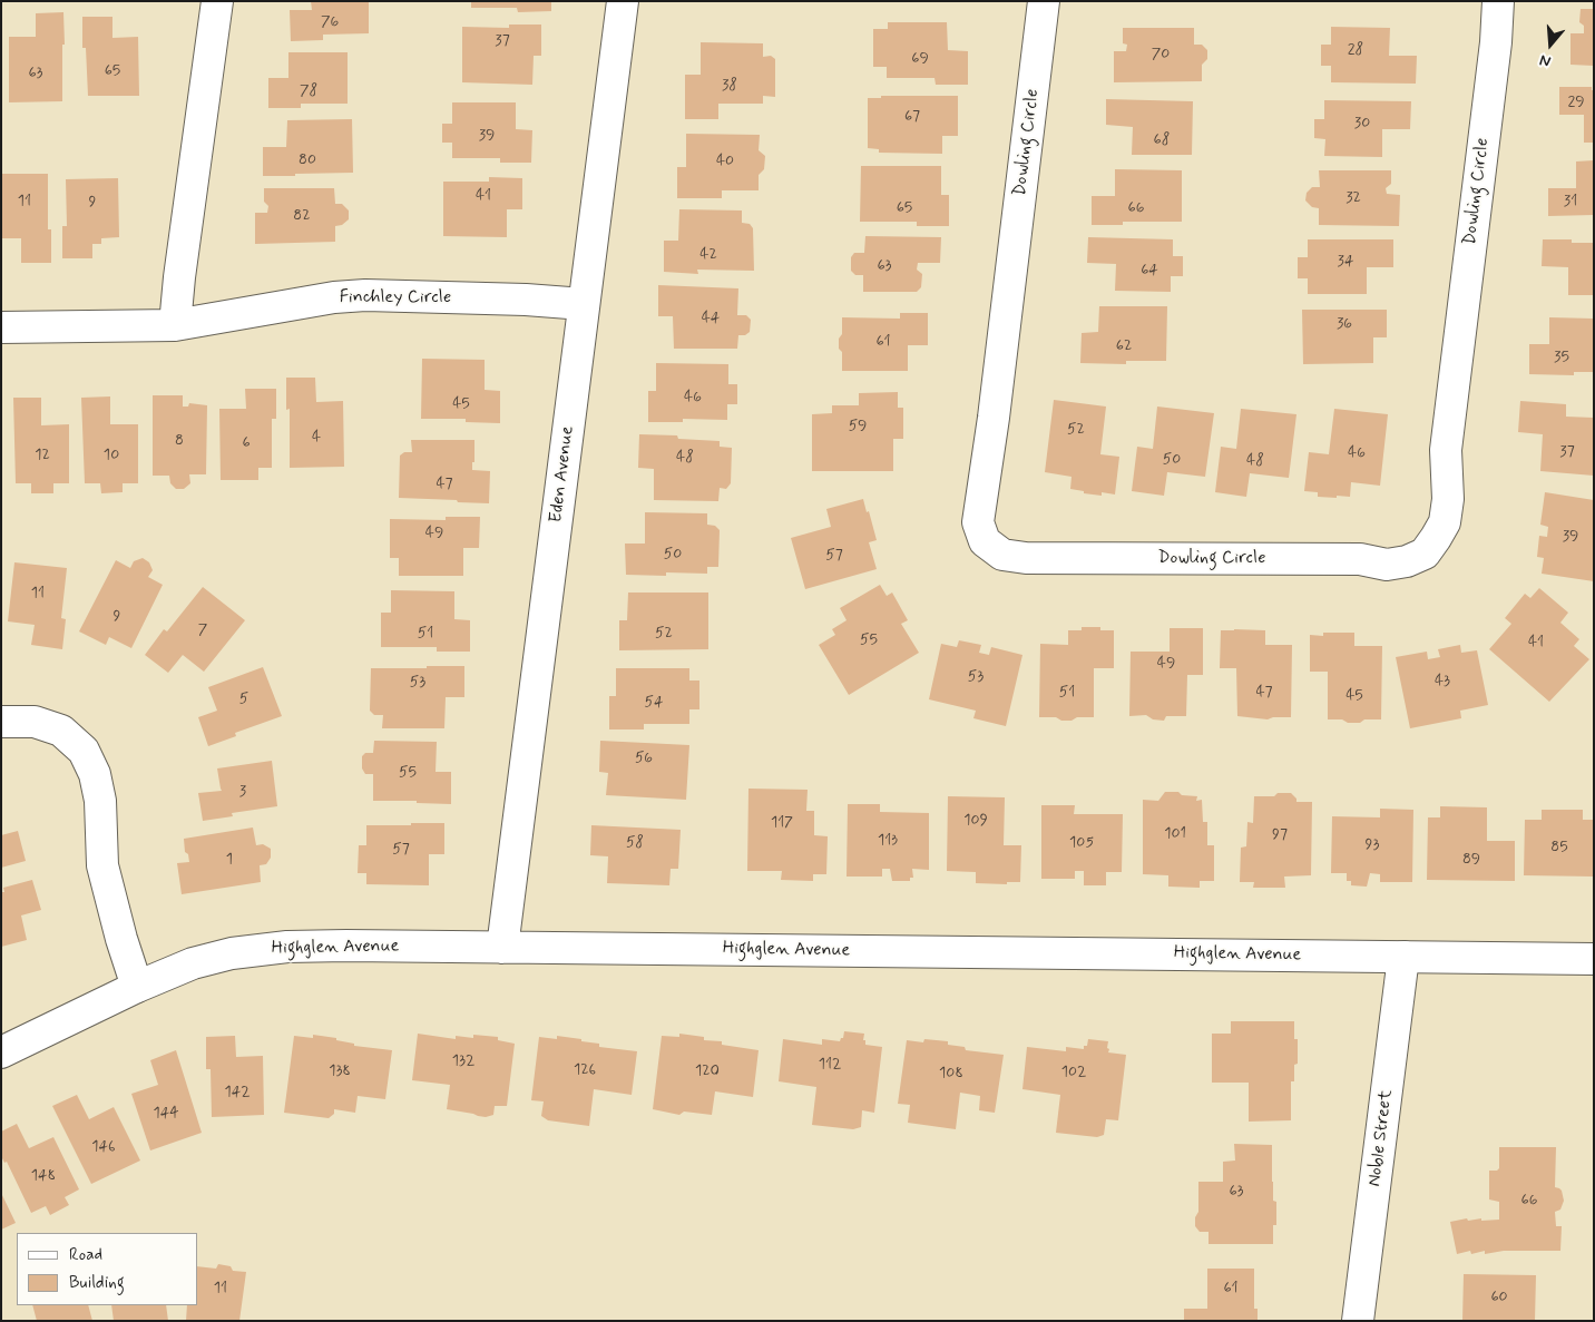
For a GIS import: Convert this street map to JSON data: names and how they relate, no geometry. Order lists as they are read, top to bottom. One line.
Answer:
{"streets":{"street":["Dowling Circle","Finchley Circle","Eden Avenue","Highglen Avenue","Noble Street"]},"crossings":[["Finchley Circle","Eden Avenue"],["Eden Avenue","Highglen Avenue"],["Highglen Avenue","Noble Street"]],"house_numbers":["76","37","28","70","69","65","63","38","78","29","67","30","39","68","80","40","41","32","11","31","9","65","66","82","42","34","63","64","44","36","61","62","35","46","45","59","52","4","8","6","37","46","12","10","48","50","48","47","49","39","50","57","11","9","7","51","52","55","41","49","53","43","53","51","47","45","5","54","56","55","3","109","117","101","97","113","58","105","93","85","57","1","89","132","112","126","138","120","102","108","142","144","146","148","63","66","11","61","60"],"legend":["Road","Building"],"north":"bottom"}
